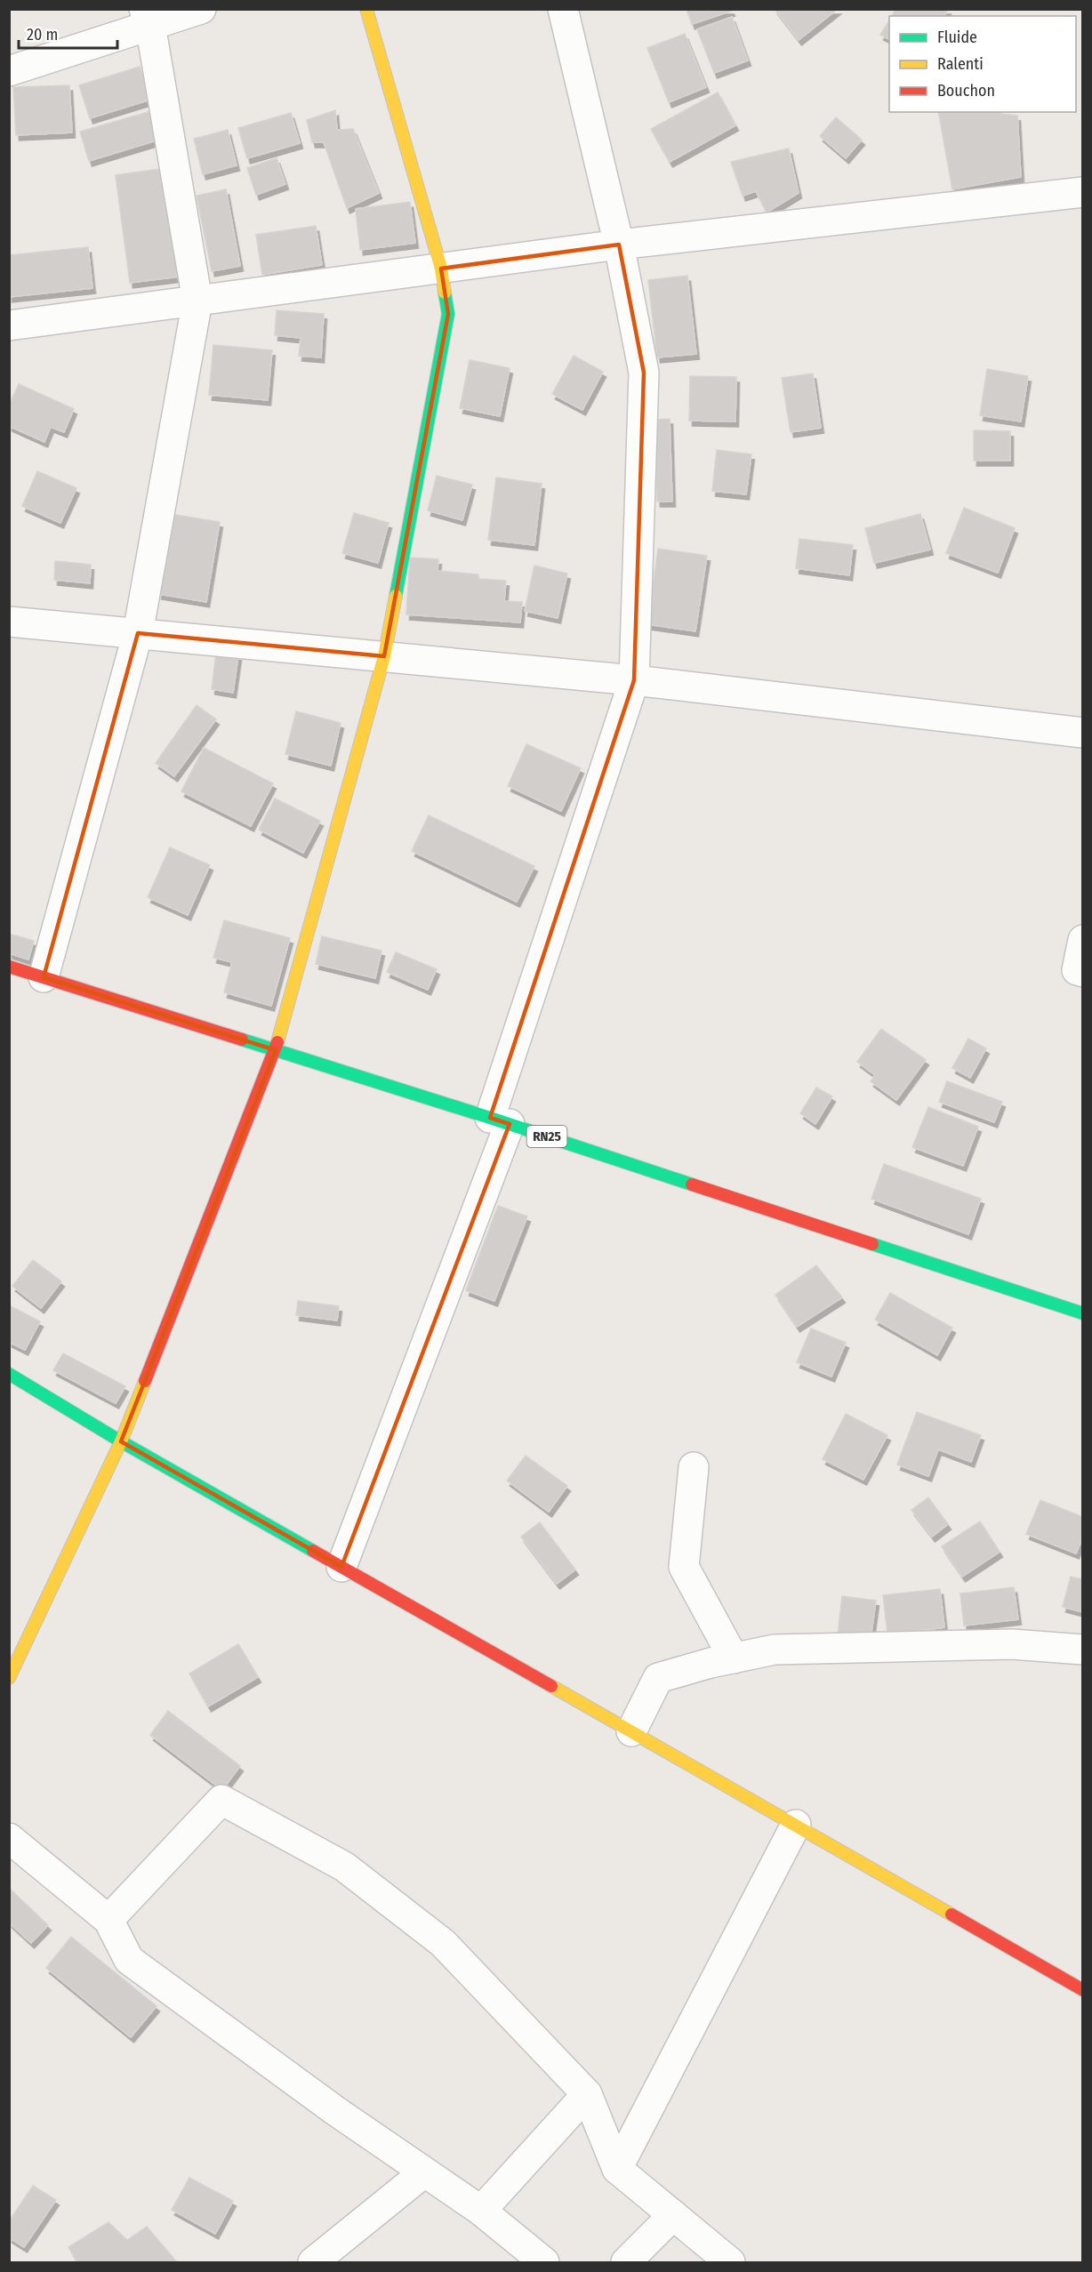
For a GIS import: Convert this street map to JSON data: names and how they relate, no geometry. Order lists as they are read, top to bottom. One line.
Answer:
{"streets":{"street":["RN25"]},"legend":["Fluide","Ralenti","Bouchon"],"scale_bar":"20 m"}
